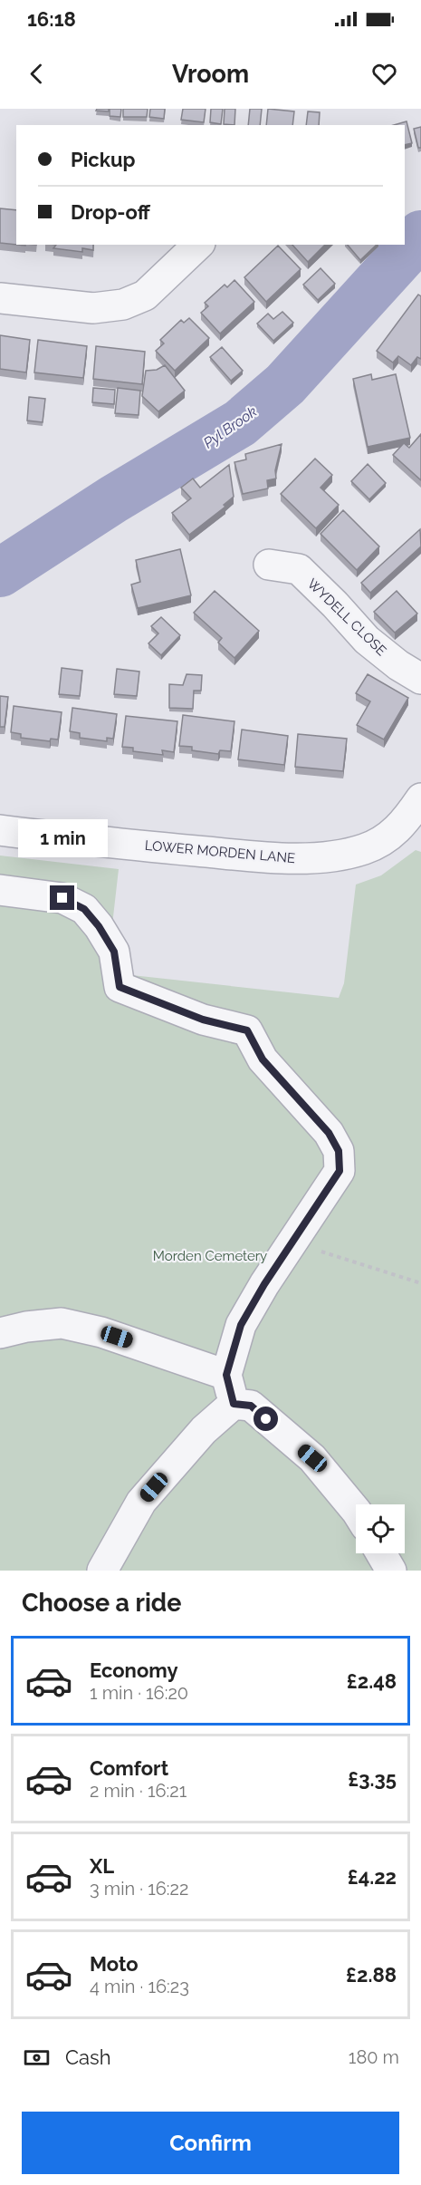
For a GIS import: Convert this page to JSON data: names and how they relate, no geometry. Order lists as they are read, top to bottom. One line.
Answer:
{"streets":{"street":["WYDELL CLOSE","LOWER MORDEN LANE"]},"water":["Pyl Brook"],"parks":["Morden Cemetery"],"page":{"status":"16:18","header":"Vroom","banner":["Pickup","Drop-off"],"bubble":"1 min","heading":"Choose a ride","list":[{"name":"Economy","note":"1 min · 16:20","value":"£2.48"},{"name":"Comfort","note":"2 min · 16:21","value":"£3.35"},{"name":"XL","note":"3 min · 16:22","value":"£4.22"},{"name":"Moto","note":"4 min · 16:23","value":"£2.88"}],"pay":["Cash","180 m"],"buttons":"Confirm"}}
